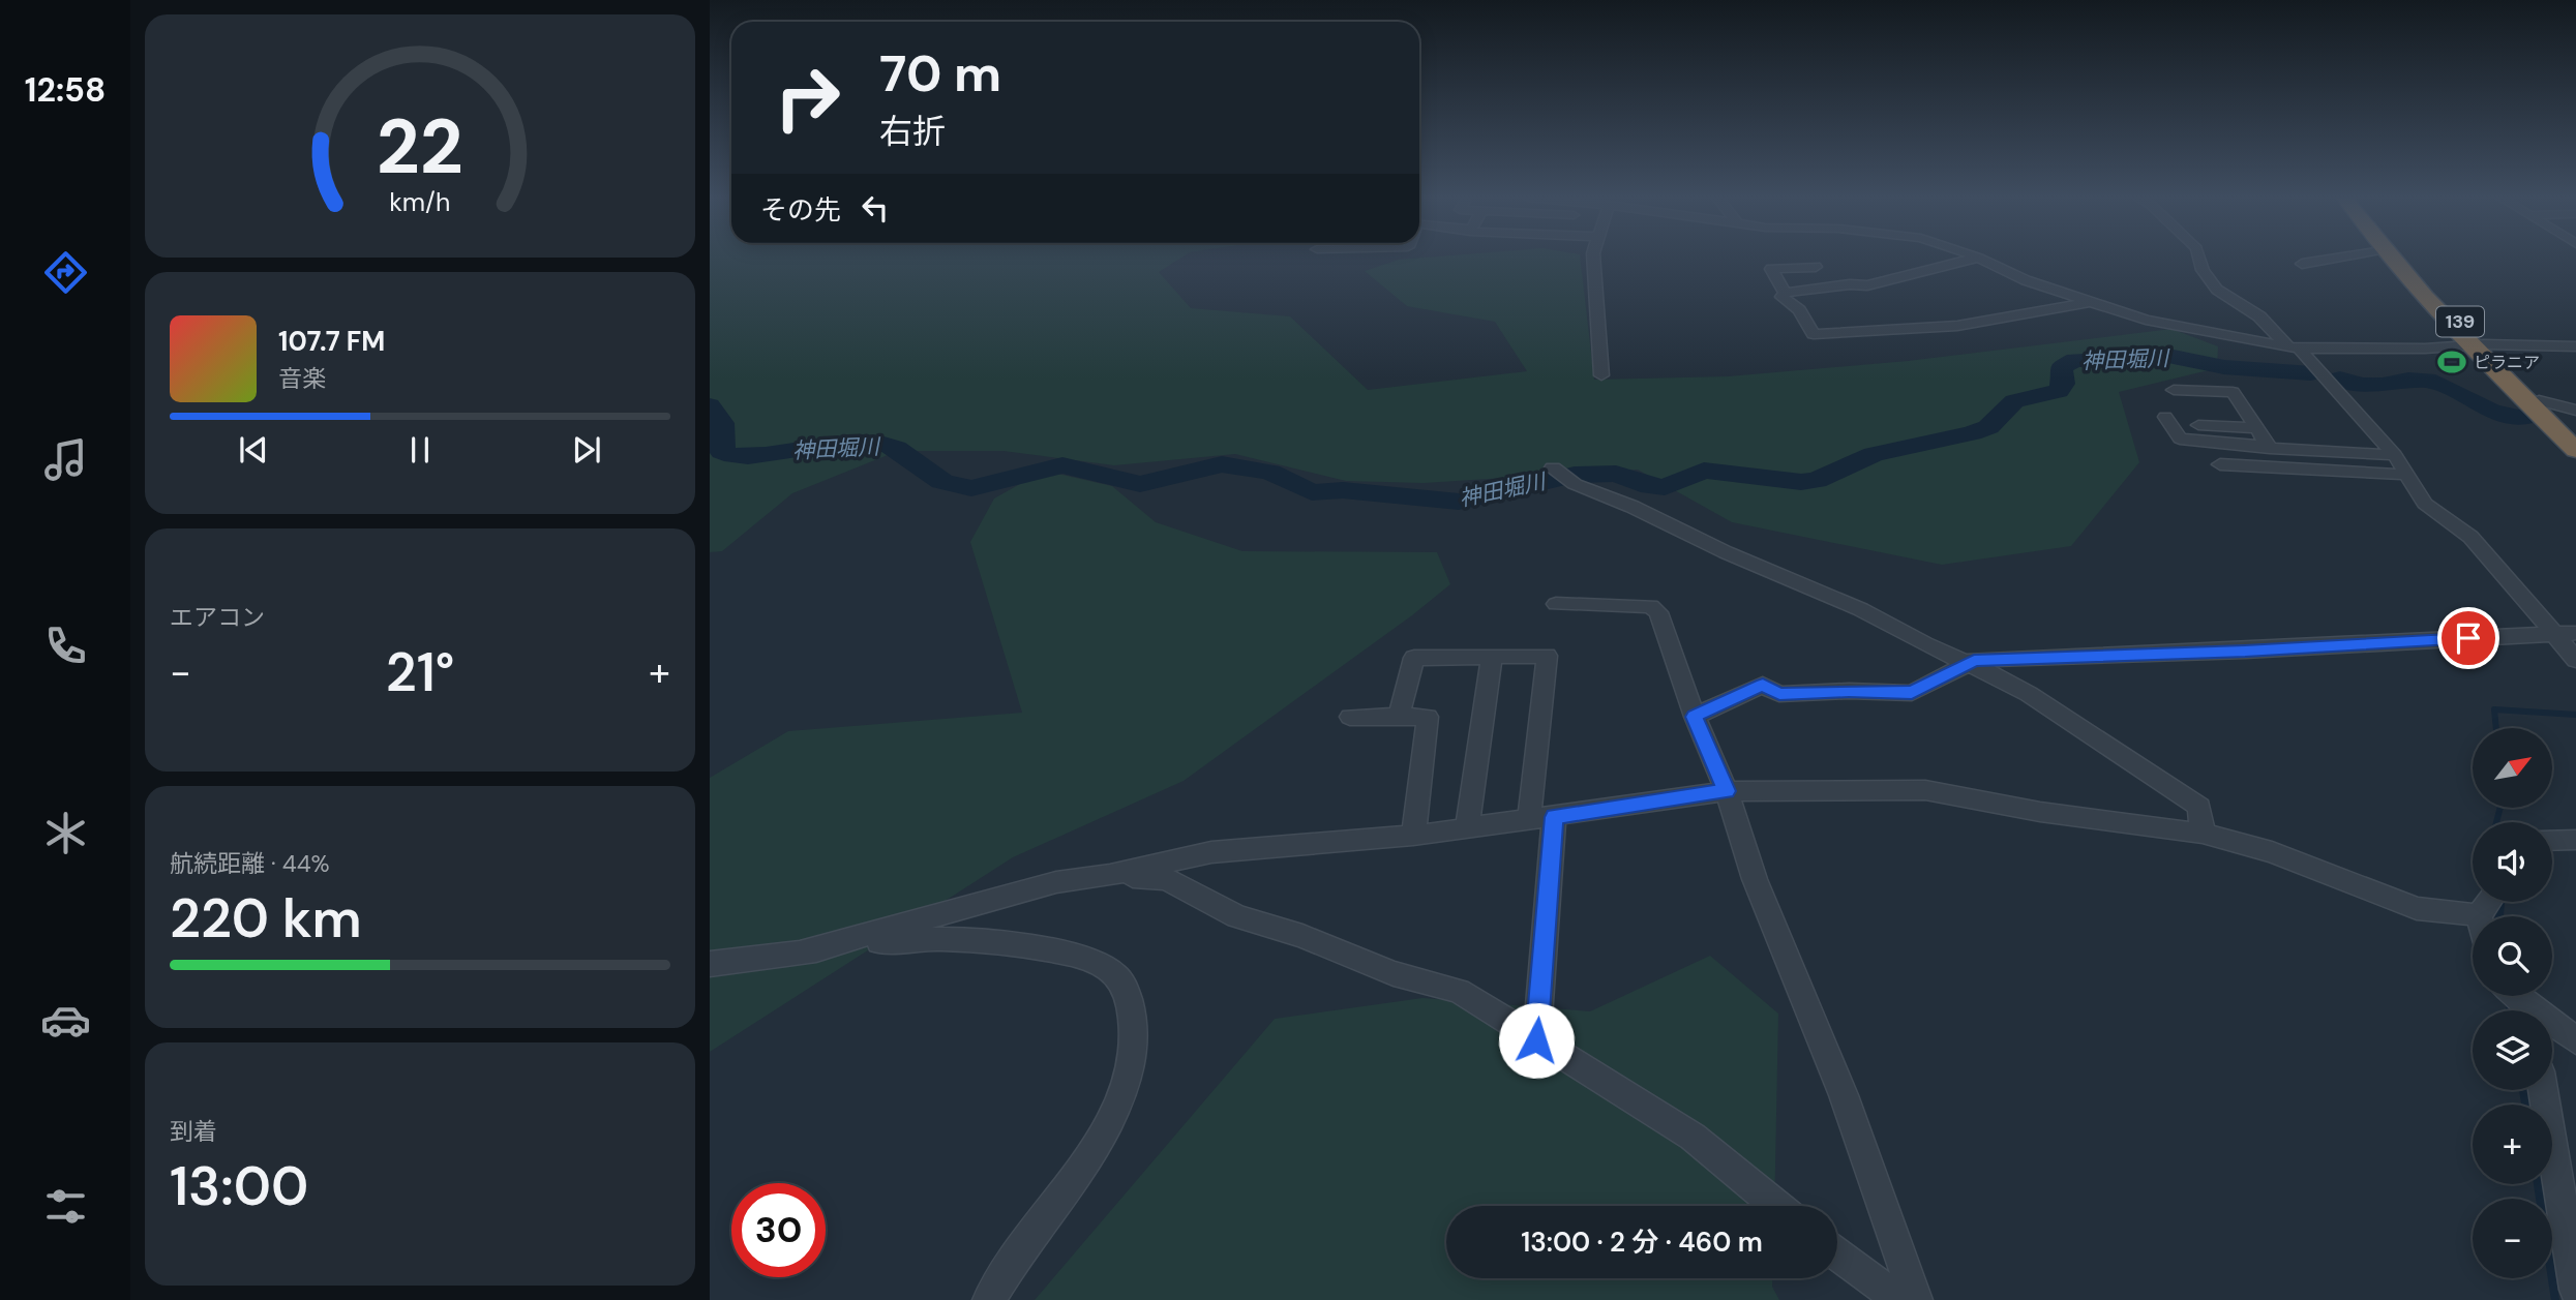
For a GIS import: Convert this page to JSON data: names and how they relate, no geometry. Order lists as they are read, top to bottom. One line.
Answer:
{"streets":{"highway":["139"]},"water":["神田堀川"],"places":{"sports":["ピラニア"]},"north":"top right","page":{"tabs":"12:58","turn":["70 m","右折"],"then":"その先","song":["107.7 FM","音楽"],"tile":["エアコン",["航続距離 · 44%","220 km"],["到着","13:00"]],"heat":["−","21°","+"],"map_buttons":["+","−"],"limit":"30","trip":"13:00 · 2 分 · 460 m","gauge":["22","km/h"]}}
